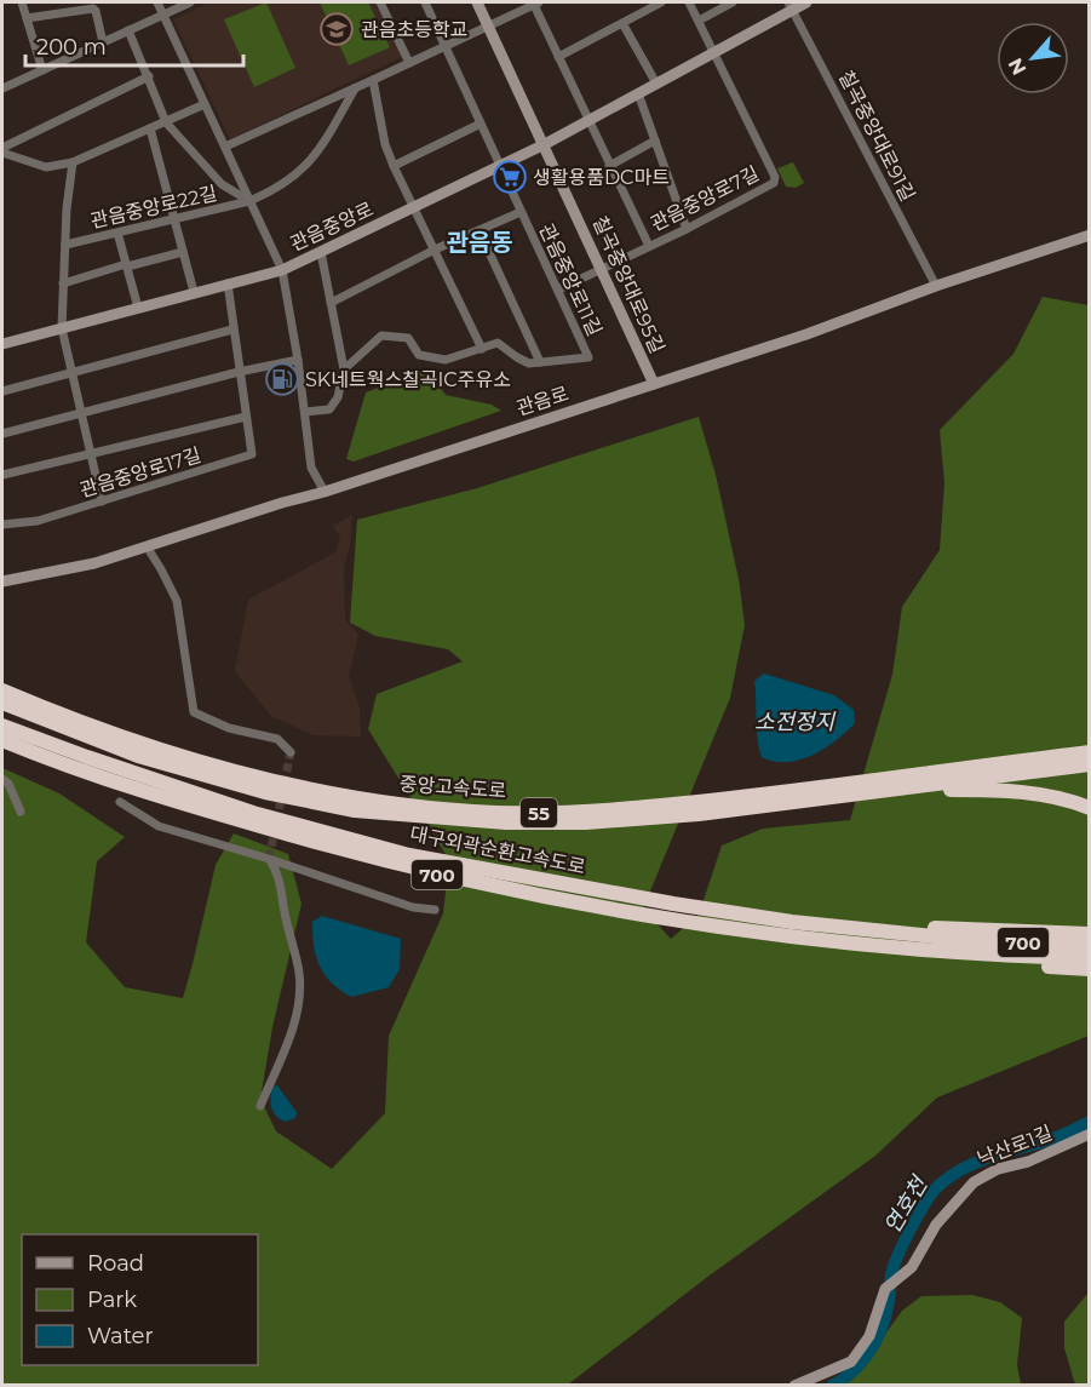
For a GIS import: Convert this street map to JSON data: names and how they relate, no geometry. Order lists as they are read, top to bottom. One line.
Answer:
{"streets":{"highway":["중앙고속도로","55","대구외곽순환고속도로","700"],"main road":["관음중앙로","칠곡중앙대로95길","관음로","낙산로1길"],"street":["칠곡중앙대로91길","관음중앙로7길","관음중앙로22길","관음중앙로11길","관음중앙로17길"]},"crossings":[["칠곡중앙대로91길","관음중앙로"],["칠곡중앙대로91길","관음로"],["관음중앙로7길","관음중앙로"],["관음중앙로7길","관음중앙로11길"],["관음중앙로7길","칠곡중앙대로95길"],["관음중앙로22길","관음중앙로"],["관음중앙로22길","관음중앙로17길"],["관음중앙로","관음중앙로11길"],["관음중앙로","칠곡중앙대로95길"],["관음중앙로","관음중앙로17길"],["칠곡중앙대로95길","관음로"]],"districts":["관음동"],"water":["소전정지","연호천"],"places":{"school or university":["관음초등학교"],"supermarket":["생활용품DC마트"],"fuel station":["SK네트웍스칠곡IC주유소"]},"legend":["Road","Park","Water"],"scale_bar":"200 m","north":"bottom left"}
